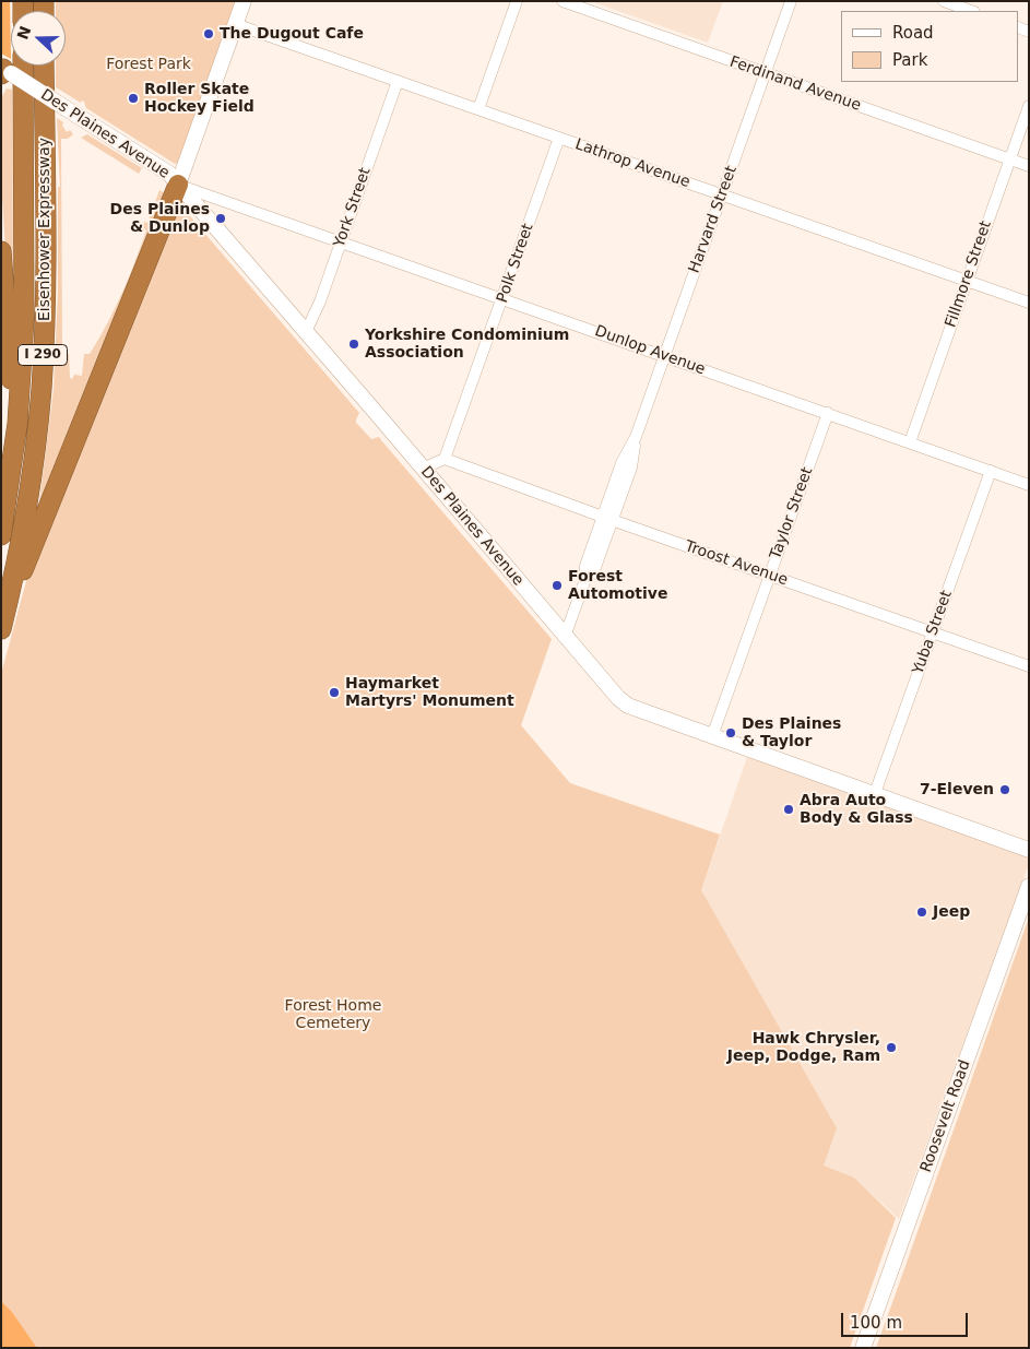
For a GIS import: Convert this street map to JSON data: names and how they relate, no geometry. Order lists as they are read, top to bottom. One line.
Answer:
{"streets":{"highway":["Eisenhower Expressway","I 290"],"main road":["Des Plaines Avenue","Roosevelt Road"],"street":["Ferdinand Avenue","Lathrop Avenue","York Street","Harvard Street","Polk Street","Fillmore Street","Dunlop Avenue","Taylor Street","Troost Avenue","Yuba Street"]},"crossings":[["Ferdinand Avenue","Harvard Street"],["Ferdinand Avenue","Fillmore Street"],["Des Plaines Avenue","York Street"],["Des Plaines Avenue","Harvard Street"],["Des Plaines Avenue","Dunlop Avenue"],["Des Plaines Avenue","Taylor Street"],["Des Plaines Avenue","Yuba Street"],["Lathrop Avenue","York Street"],["Lathrop Avenue","Harvard Street"],["Lathrop Avenue","Polk Street"],["Lathrop Avenue","Fillmore Street"],["York Street","Dunlop Avenue"],["Harvard Street","Dunlop Avenue"],["Harvard Street","Troost Avenue"],["Polk Street","Dunlop Avenue"],["Polk Street","Troost Avenue"],["Fillmore Street","Dunlop Avenue"],["Dunlop Avenue","Taylor Street"],["Dunlop Avenue","Yuba Street"],["Taylor Street","Troost Avenue"],["Troost Avenue","Yuba Street"]],"parks":["Forest Park","Forest Home Cemetery"],"places":["The Dugout Cafe","Roller Skate Hockey Field","Des Plaines & Dunlop","Yorkshire Condominium Association","Forest Automotive","Haymarket Martyrs' Monument","Des Plaines & Taylor","7-Eleven","Abra Auto Body & Glass","Jeep","Hawk Chrysler, Jeep, Dodge, Ram"],"legend":["Road","Park"],"scale_bar":"100 m","north":"left"}
